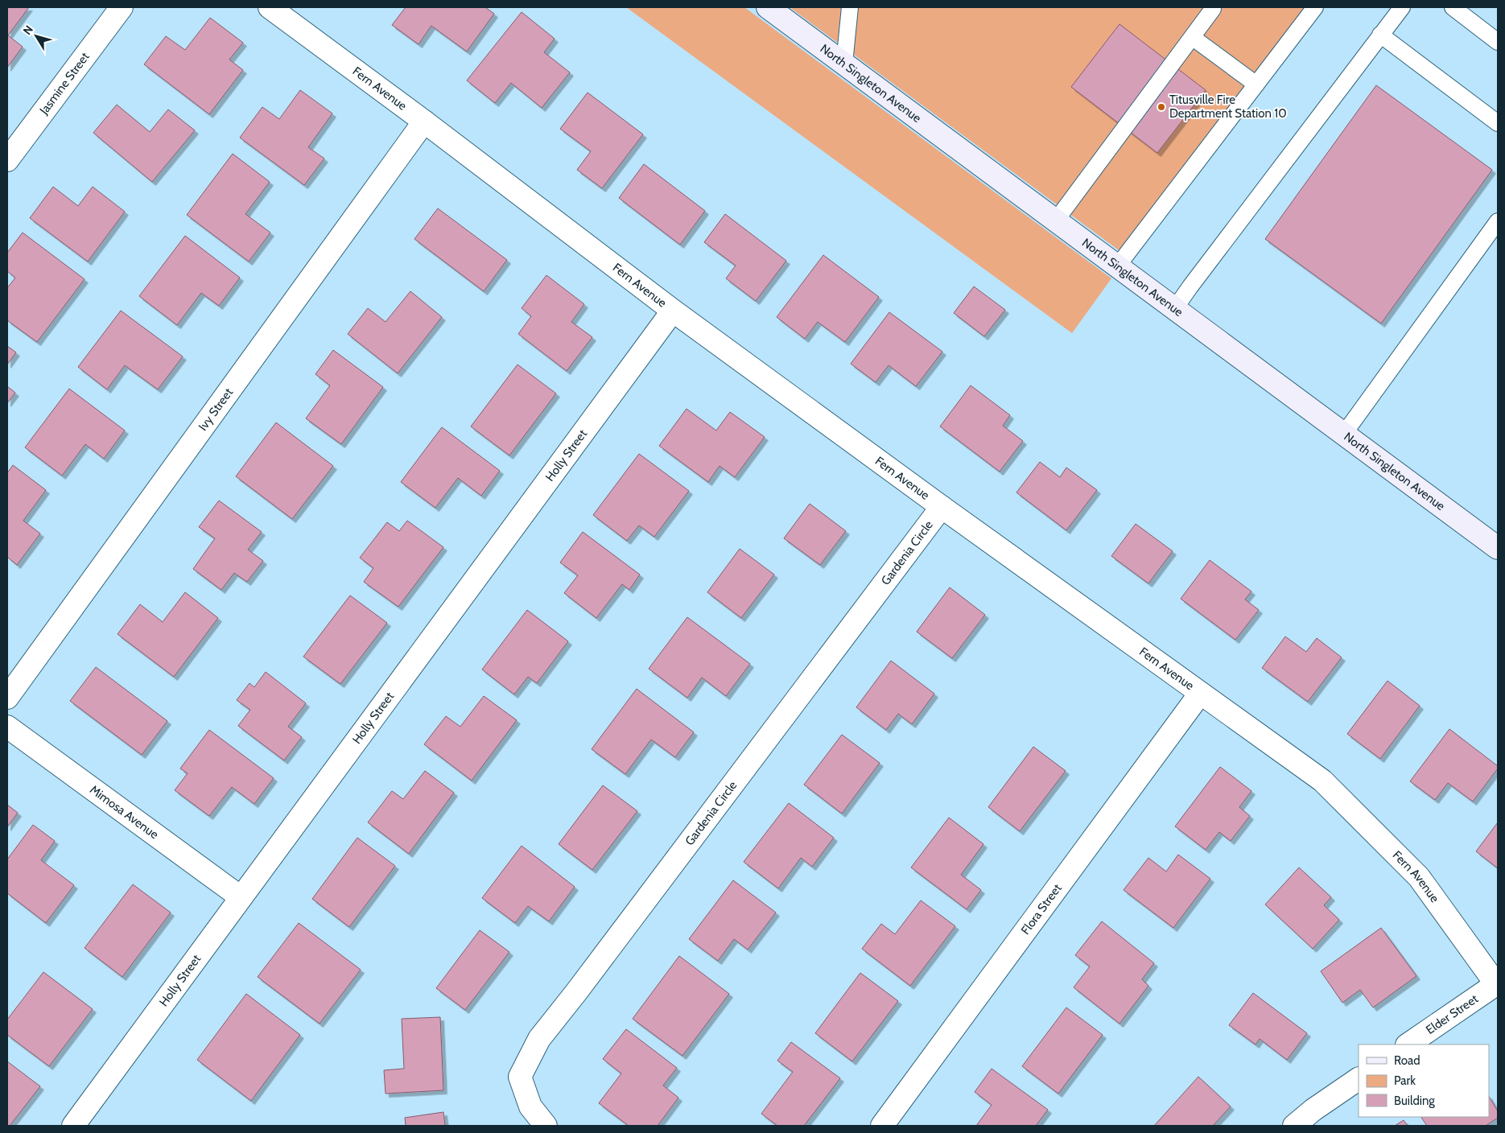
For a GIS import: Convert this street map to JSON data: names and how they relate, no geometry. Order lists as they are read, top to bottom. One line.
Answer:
{"streets":{"street":["Jasmine Street","North Singleton Avenue","Fern Avenue","Ivy Street","Holly Street","Gardenia Circle","Mimosa Avenue","Flora Street","Elder Street"]},"crossings":[["Fern Avenue","Ivy Street"],["Fern Avenue","Holly Street"],["Fern Avenue","Gardenia Circle"],["Fern Avenue","Flora Street"],["Fern Avenue","Elder Street"],["Holly Street","Mimosa Avenue"]],"places":["Titusville Fire Department Station 10"],"legend":["Road","Park","Building"],"north":"top left"}
